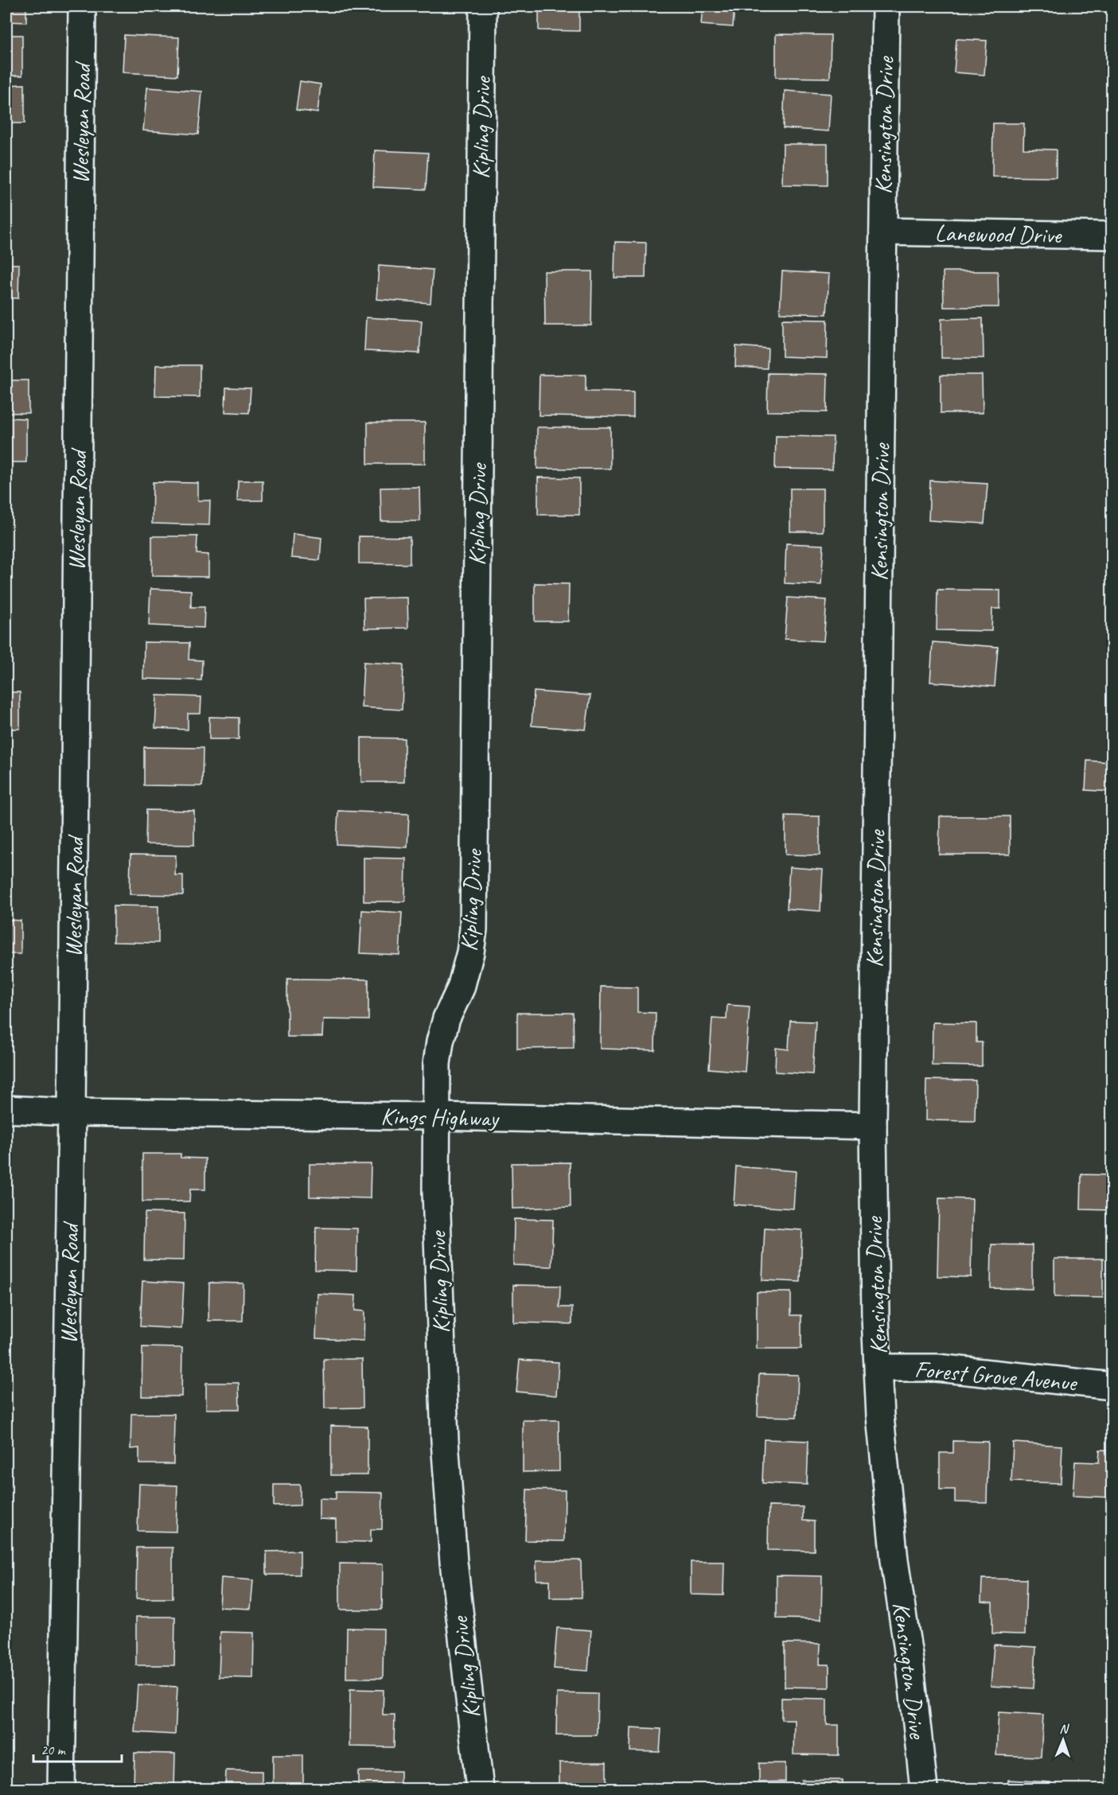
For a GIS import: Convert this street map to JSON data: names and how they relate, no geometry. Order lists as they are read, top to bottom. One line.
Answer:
{"streets":{"street":["Wesleyan Road","Kensington Drive","Kipling Drive","Lanewood Drive","Kings Highway","Forest Grove Avenue"]},"crossings":[["Wesleyan Road","Kings Highway"],["Kensington Drive","Lanewood Drive"],["Kensington Drive","Kings Highway"],["Kensington Drive","Forest Grove Avenue"],["Kipling Drive","Kings Highway"]],"scale_bar":"20 m","north":"top"}
